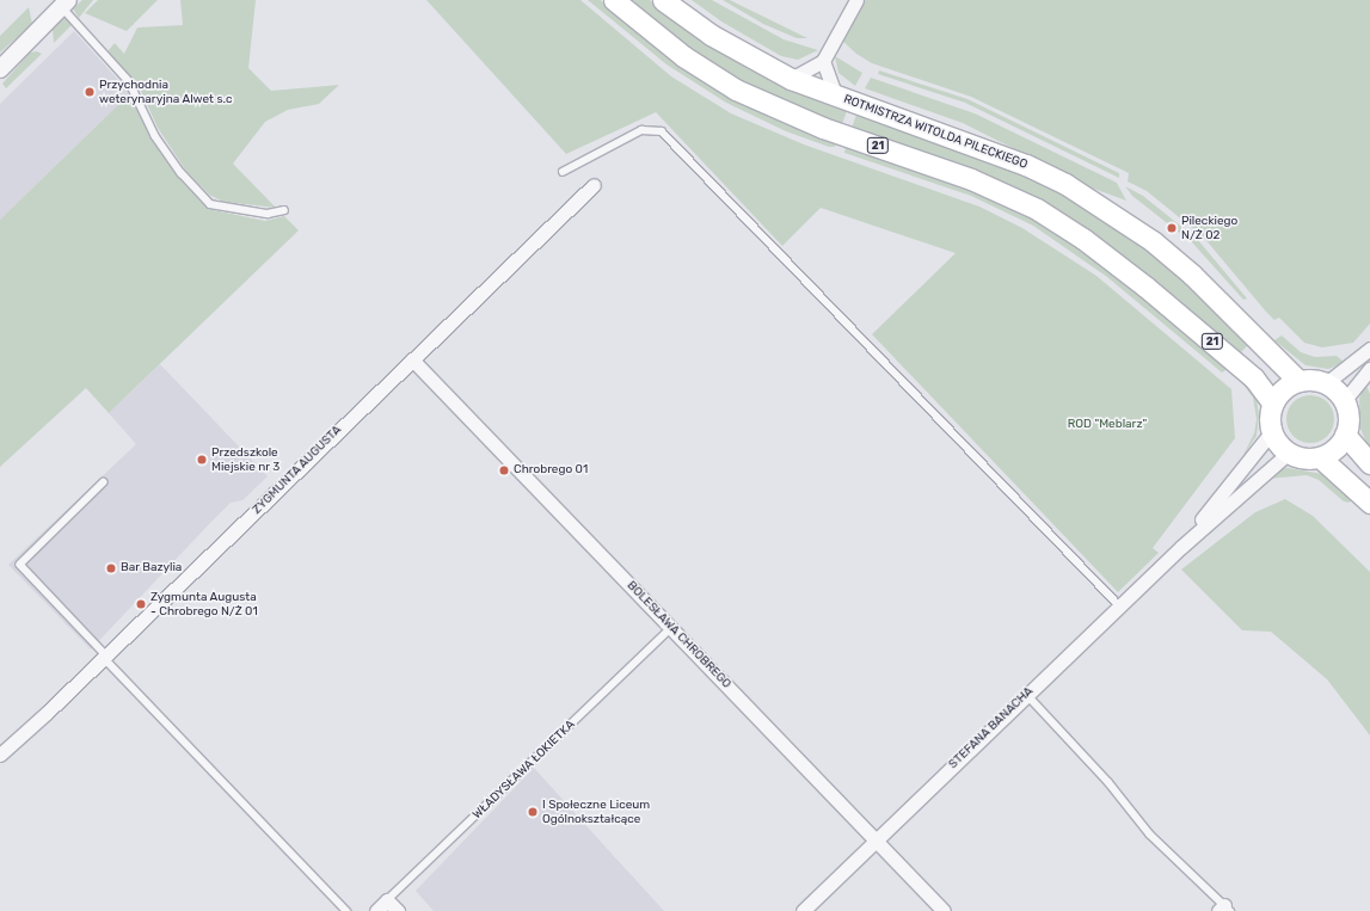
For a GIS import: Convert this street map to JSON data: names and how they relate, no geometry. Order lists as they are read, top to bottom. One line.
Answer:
{"streets":{"main road":["ROTMISTRZA WITOLDA PILECKIEGO","21"],"street":["ZYGMUNTA AUGUSTA","BOLESŁAWA CHROBREGO","STEFANA BANACHA","WŁADYSŁAWA ŁOKIETKA"]},"crossings":[["ROTMISTRZA WITOLDA PILECKIEGO","21"],["ROTMISTRZA WITOLDA PILECKIEGO","STEFANA BANACHA"],["21","STEFANA BANACHA"],["ZYGMUNTA AUGUSTA","BOLESŁAWA CHROBREGO"],["BOLESŁAWA CHROBREGO","STEFANA BANACHA"],["BOLESŁAWA CHROBREGO","WŁADYSŁAWA ŁOKIETKA"]],"parks":["ROD \"Meblarz\""],"places":["Przychodnia weterynaryjna Alwet s.c","Pileckiego N/Ż 02","Przedszkole Miejskie nr 3","Chrobrego 01","Bar Bazylia","Zygmunta Augusta - Chrobrego N/Ż 01","I Społeczne Liceum Ogólnokształcące"]}
